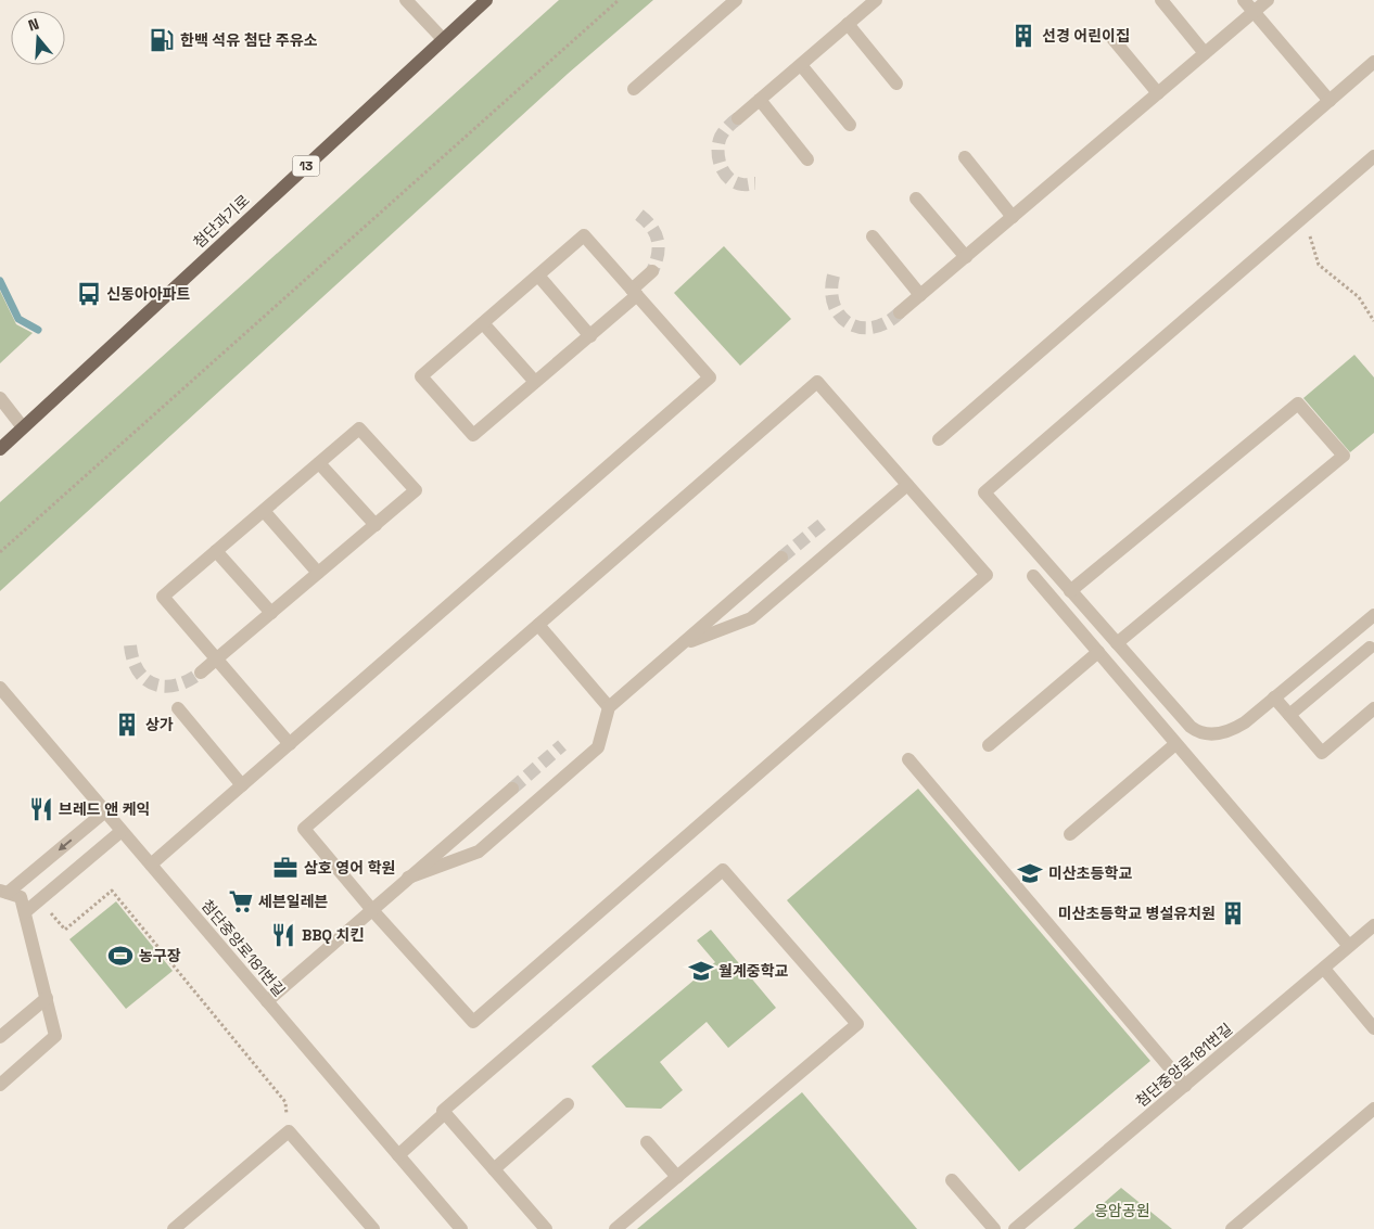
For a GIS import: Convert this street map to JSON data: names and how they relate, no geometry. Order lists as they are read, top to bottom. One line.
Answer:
{"streets":{"main road":["13","첨단과기로"],"street":["첨단중앙로181번길"]},"parks":["응암공원"],"places":{"building":["선경 어린이집","상가","미산초등학교 병설유치원"],"fuel station":["한백 석유 첨단 주유소"],"bus stop":["신동아아파트"],"restaurant":["브레드 앤 케익","BBQ 치킨"],"office":["삼호 영어 학원"],"school or university":["미산초등학교","월계중학교"],"supermarket":["세븐일레븐"],"sports":["농구장"]},"north":"top"}
